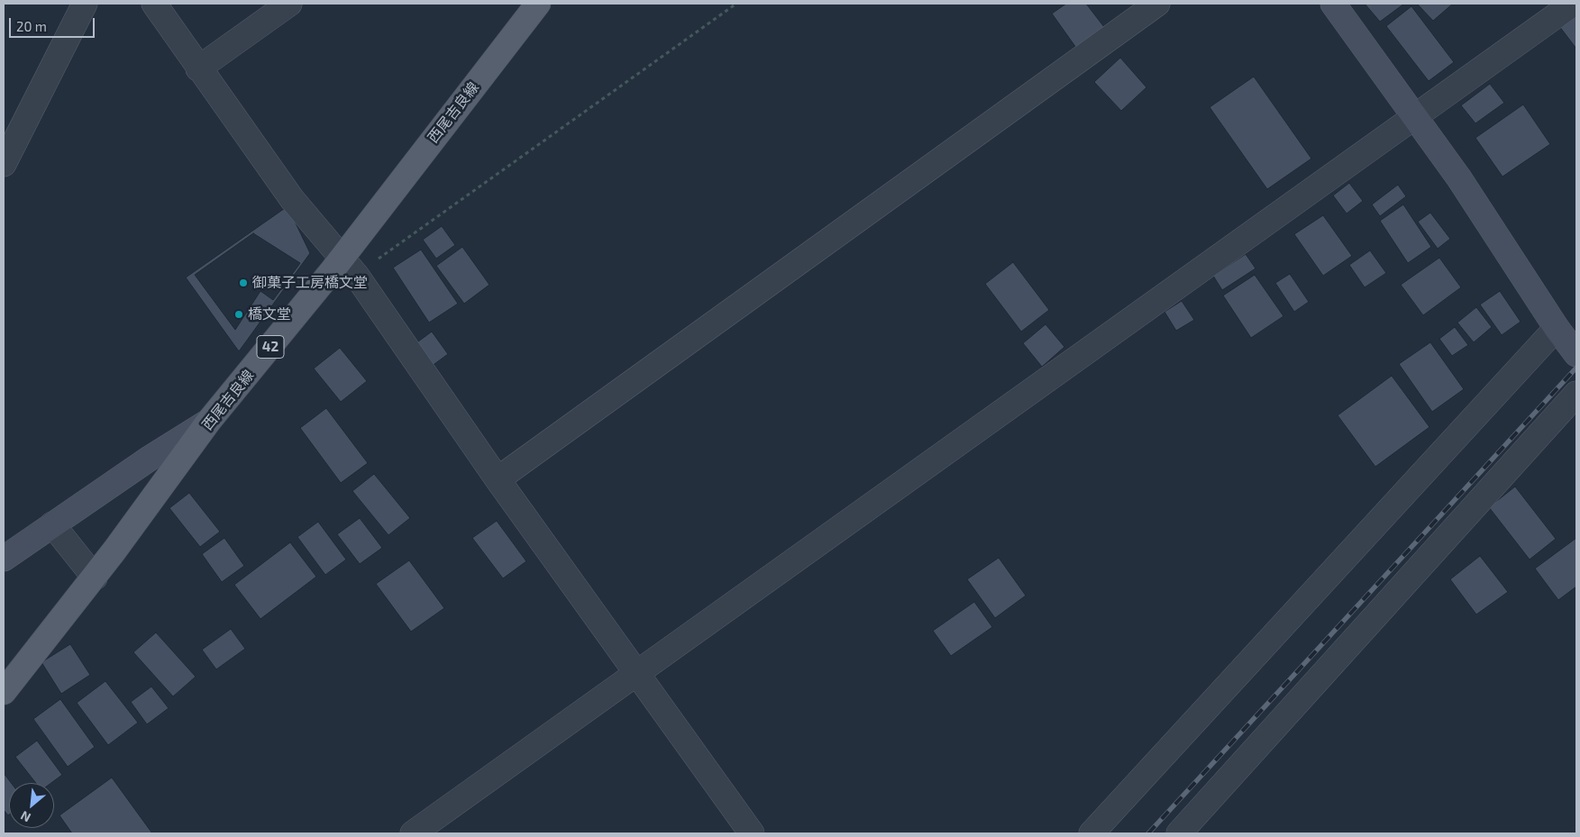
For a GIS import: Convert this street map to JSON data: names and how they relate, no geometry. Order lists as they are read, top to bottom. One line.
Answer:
{"streets":{"main road":["西尾吉良線","42"]},"places":["御菓子工房橋文堂","橋文堂"],"scale_bar":"20 m","north":"bottom left"}
